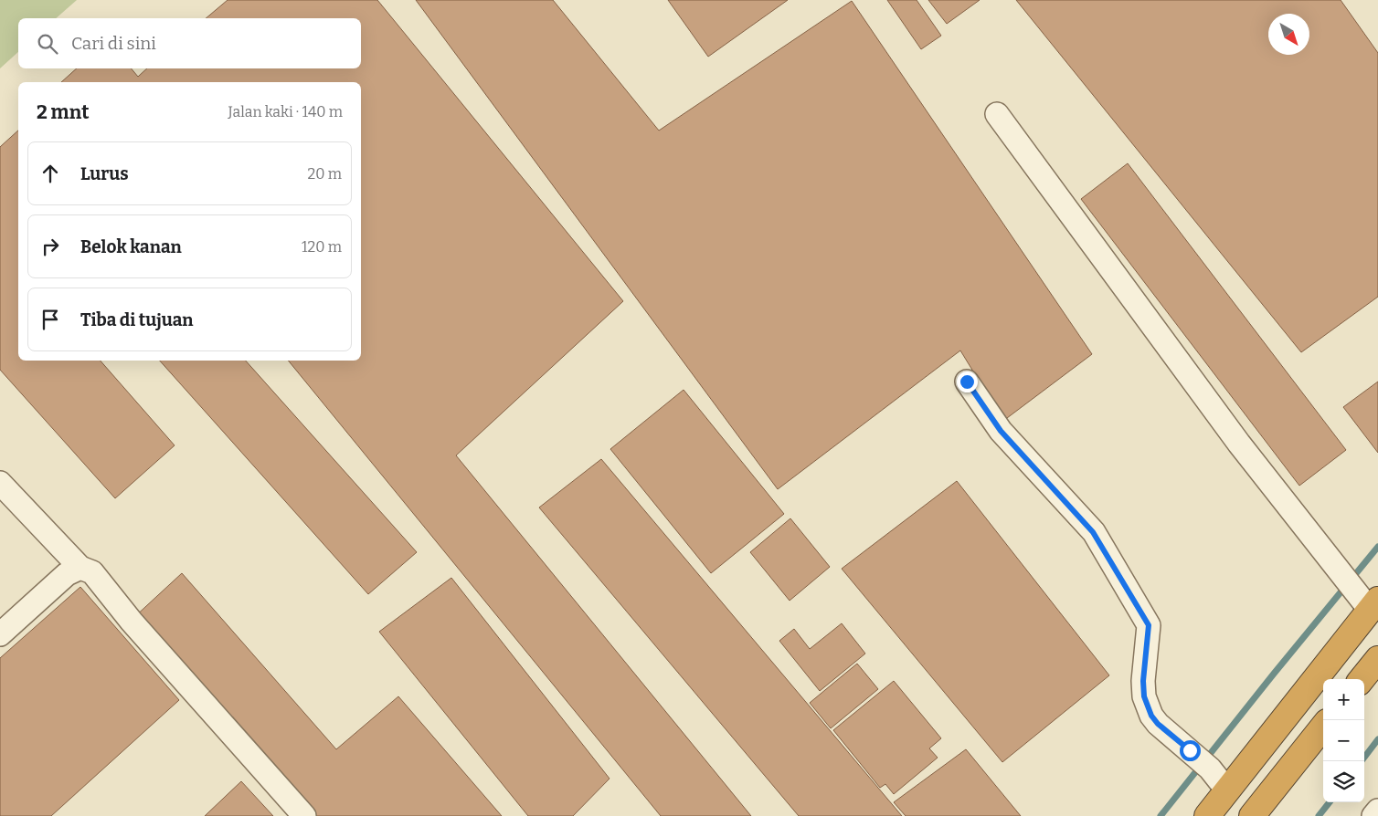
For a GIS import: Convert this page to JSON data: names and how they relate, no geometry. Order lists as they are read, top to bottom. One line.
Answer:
{"north":"bottom right","page":{"search":"Cari di sini","heading":["2 mnt","Jalan kaki · 140 m"],"list":[["Lurus","20 m"],["Belok kanan","120 m"],"Tiba di tujuan"],"map_buttons":["+","−"]}}
